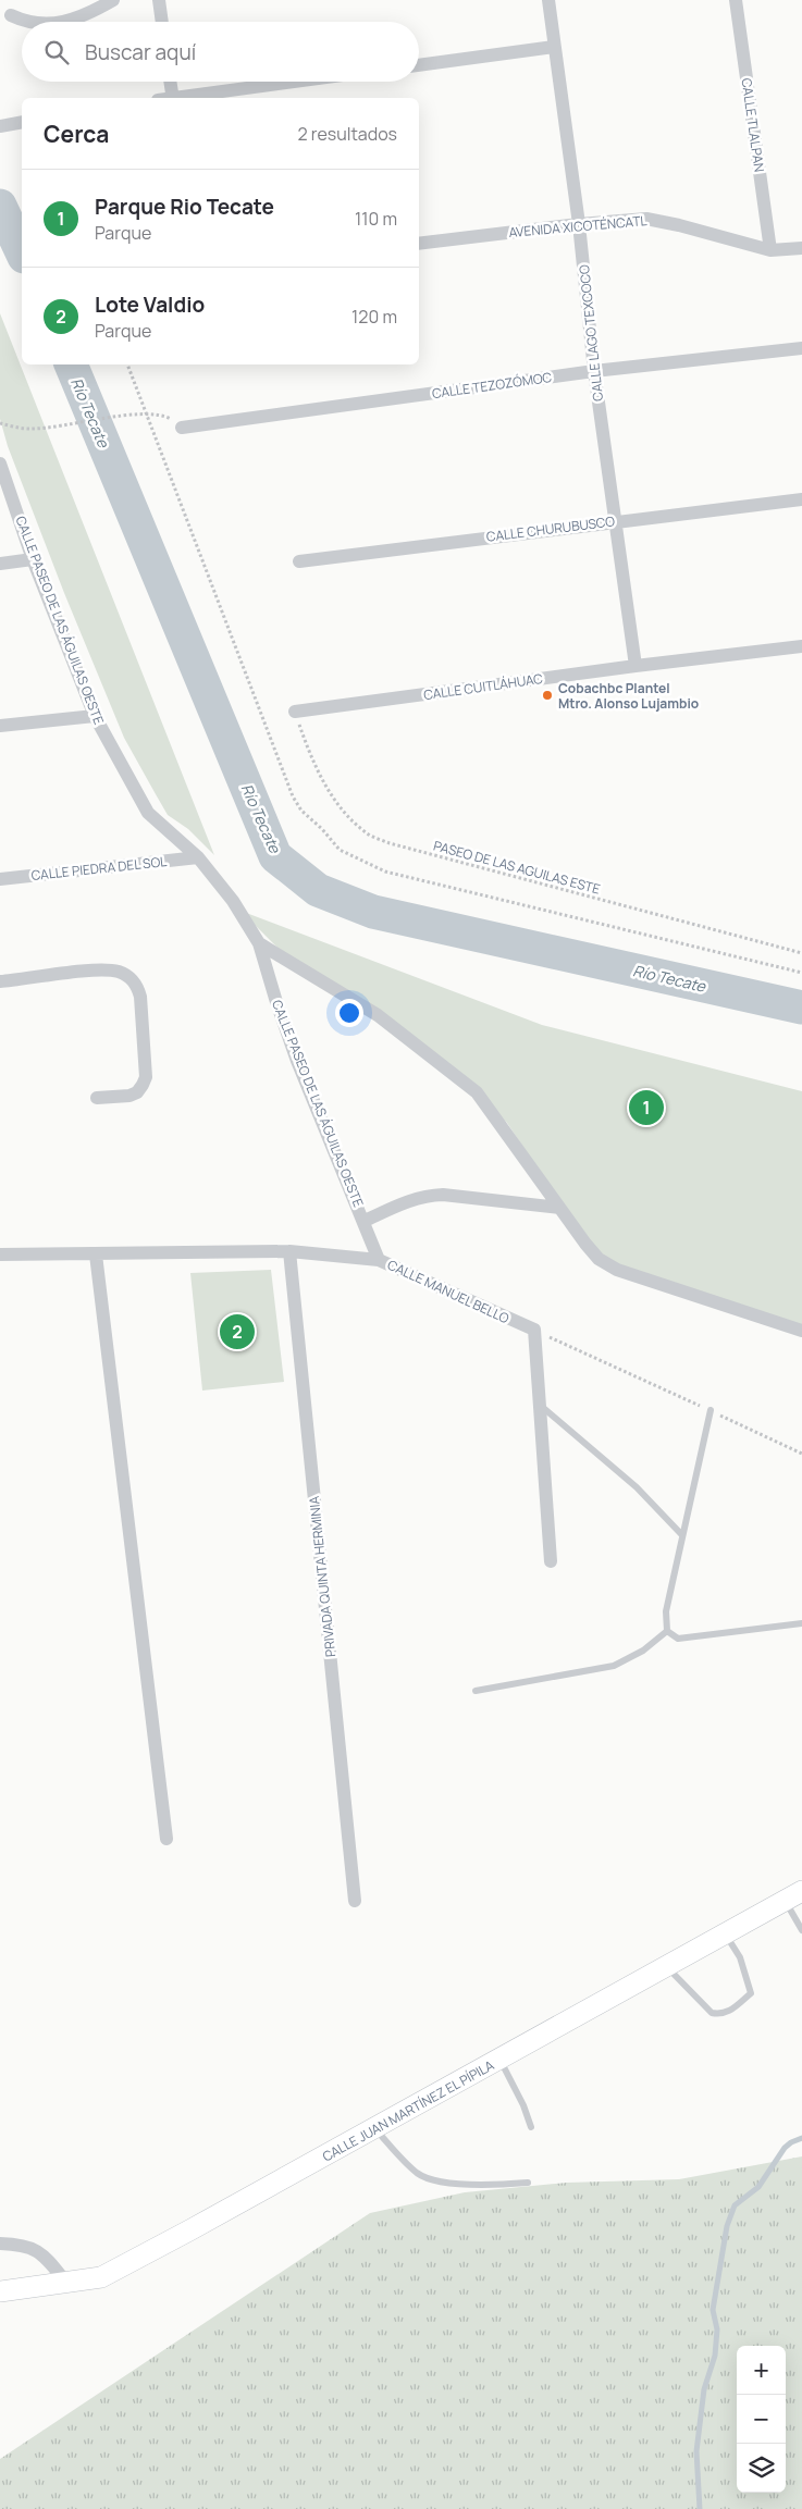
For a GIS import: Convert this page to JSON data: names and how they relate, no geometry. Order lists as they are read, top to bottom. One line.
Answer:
{"streets":{"main road":["CALLE JUAN MARTÍNEZ EL PÍPILA"],"street":["CALLE TLALPAN","AVENIDA XICOTÉNCATL","CALLE LAGO TEXCOCO","CALLE TEZOZÓMOC","CALLE CHURUBUSCO","CALLE PASEO DE LAS ÁGUILAS OESTE","CALLE CUITLÁHUAC","CALLE PIEDRA DEL SOL","CALLE MANUEL BELLO","PRIVADA QUINTA HERMINIA"],"path":["PASEO DE LAS AGUILAS ESTE"]},"crossings":[["CALLE TLALPAN","AVENIDA XICOTÉNCATL"],["AVENIDA XICOTÉNCATL","CALLE LAGO TEXCOCO"],["CALLE LAGO TEXCOCO","CALLE TEZOZÓMOC"],["CALLE LAGO TEXCOCO","CALLE CHURUBUSCO"],["CALLE LAGO TEXCOCO","CALLE CUITLÁHUAC"],["CALLE PASEO DE LAS ÁGUILAS OESTE","CALLE PIEDRA DEL SOL"],["CALLE PASEO DE LAS ÁGUILAS OESTE","CALLE MANUEL BELLO"],["CALLE CUITLÁHUAC","PASEO DE LAS AGUILAS ESTE"],["CALLE MANUEL BELLO","PRIVADA QUINTA HERMINIA"]],"water":["Río Tecate"],"places":["Cobachbc Plantel Mtro. Alonso Lujambio"],"page":{"search":"Buscar aquí","heading":["Cerca","2 resultados"],"list":[{"mark":"1","name":"Parque Rio Tecate","note":"Parque","value":"110 m"},{"mark":"2","name":"Lote Valdio","note":"Parque","value":"120 m"}],"pins":["1","2"],"map_buttons":["+","−"]}}
